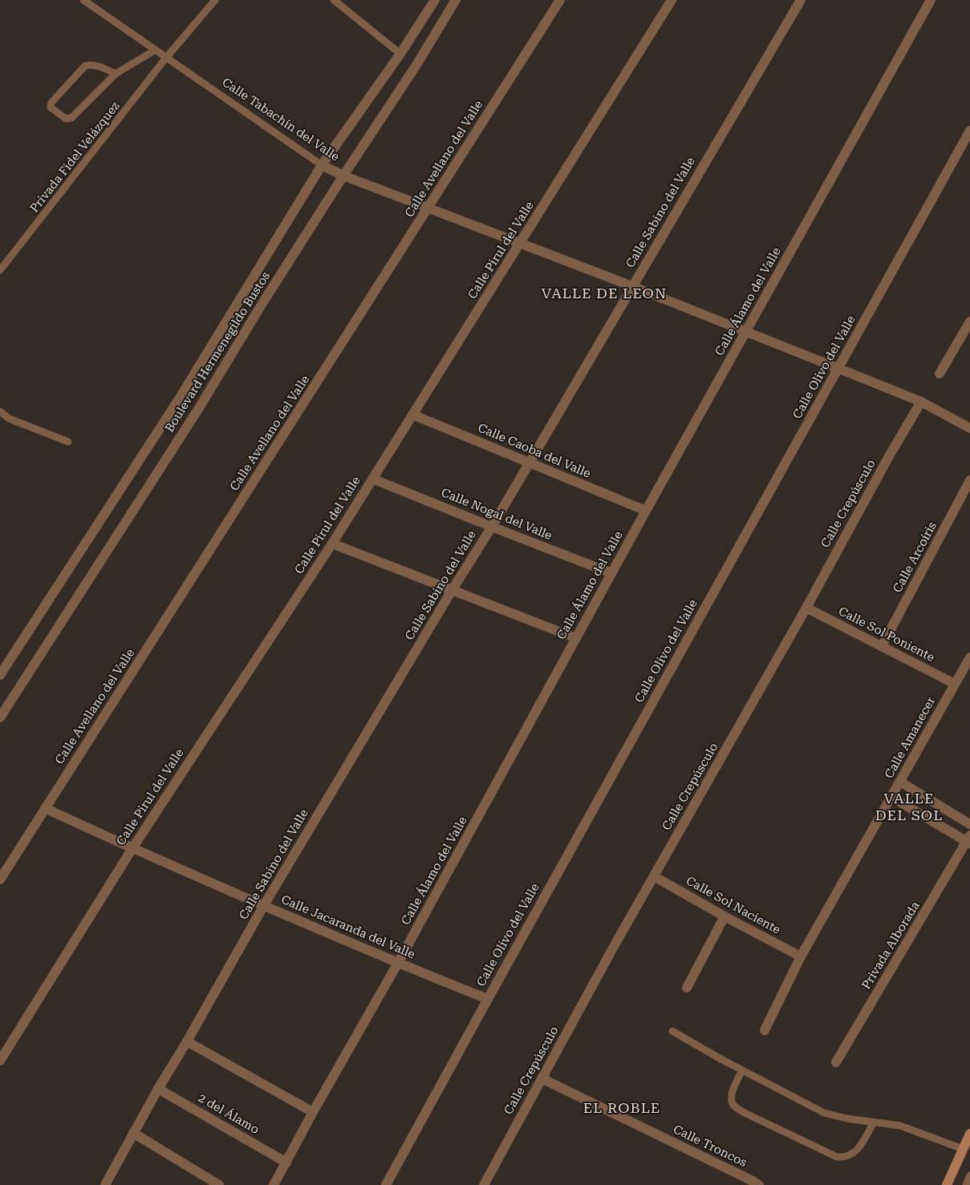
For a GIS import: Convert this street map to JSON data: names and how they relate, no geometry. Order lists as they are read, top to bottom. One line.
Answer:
{"streets":{"street":["Calle Tabachín del Valle","Calle Avellano del Valle","Calle Sabino del Valle","Calle Pirul del Valle","Calle Álamo del Valle","Boulevard Hermenegildo Bustos","Calle Olivo del Valle","Calle Caoba del Valle","Calle Crepúsculo","Calle Nogal del Valle","Calle Arcoíris","Calle Sol Poniente","Calle Amanecer","Calle Sol Naciente","Calle Jacaranda del Valle","Privada Alborada","2 del Álamo","Calle Troncos"],"lane":["Privada Fidel Velázquez"]},"crossings":[["Calle Tabachín del Valle","Privada Fidel Velázquez"],["Calle Tabachín del Valle","Calle Avellano del Valle"],["Calle Tabachín del Valle","Calle Sabino del Valle"],["Calle Tabachín del Valle","Calle Pirul del Valle"],["Calle Tabachín del Valle","Calle Álamo del Valle"],["Calle Tabachín del Valle","Boulevard Hermenegildo Bustos"],["Calle Tabachín del Valle","Calle Olivo del Valle"],["Calle Tabachín del Valle","Calle Crepúsculo"],["Calle Avellano del Valle","Calle Jacaranda del Valle"],["Calle Sabino del Valle","Calle Caoba del Valle"],["Calle Sabino del Valle","Calle Nogal del Valle"],["Calle Sabino del Valle","Calle Jacaranda del Valle"],["Calle Sabino del Valle","2 del Álamo"],["Calle Pirul del Valle","Calle Caoba del Valle"],["Calle Pirul del Valle","Calle Nogal del Valle"],["Calle Pirul del Valle","Calle Jacaranda del Valle"],["Calle Álamo del Valle","Calle Caoba del Valle"],["Calle Álamo del Valle","Calle Nogal del Valle"],["Calle Álamo del Valle","Calle Jacaranda del Valle"],["Calle Álamo del Valle","2 del Álamo"],["Calle Olivo del Valle","Calle Jacaranda del Valle"],["Calle Crepúsculo","Calle Sol Poniente"],["Calle Crepúsculo","Calle Sol Naciente"],["Calle Crepúsculo","Calle Troncos"],["Calle Arcoíris","Calle Sol Poniente"],["Calle Sol Poniente","Calle Amanecer"],["Calle Amanecer","Calle Sol Naciente"]],"districts":["VALLE DE LEON","VALLE DEL SOL","EL ROBLE"]}
